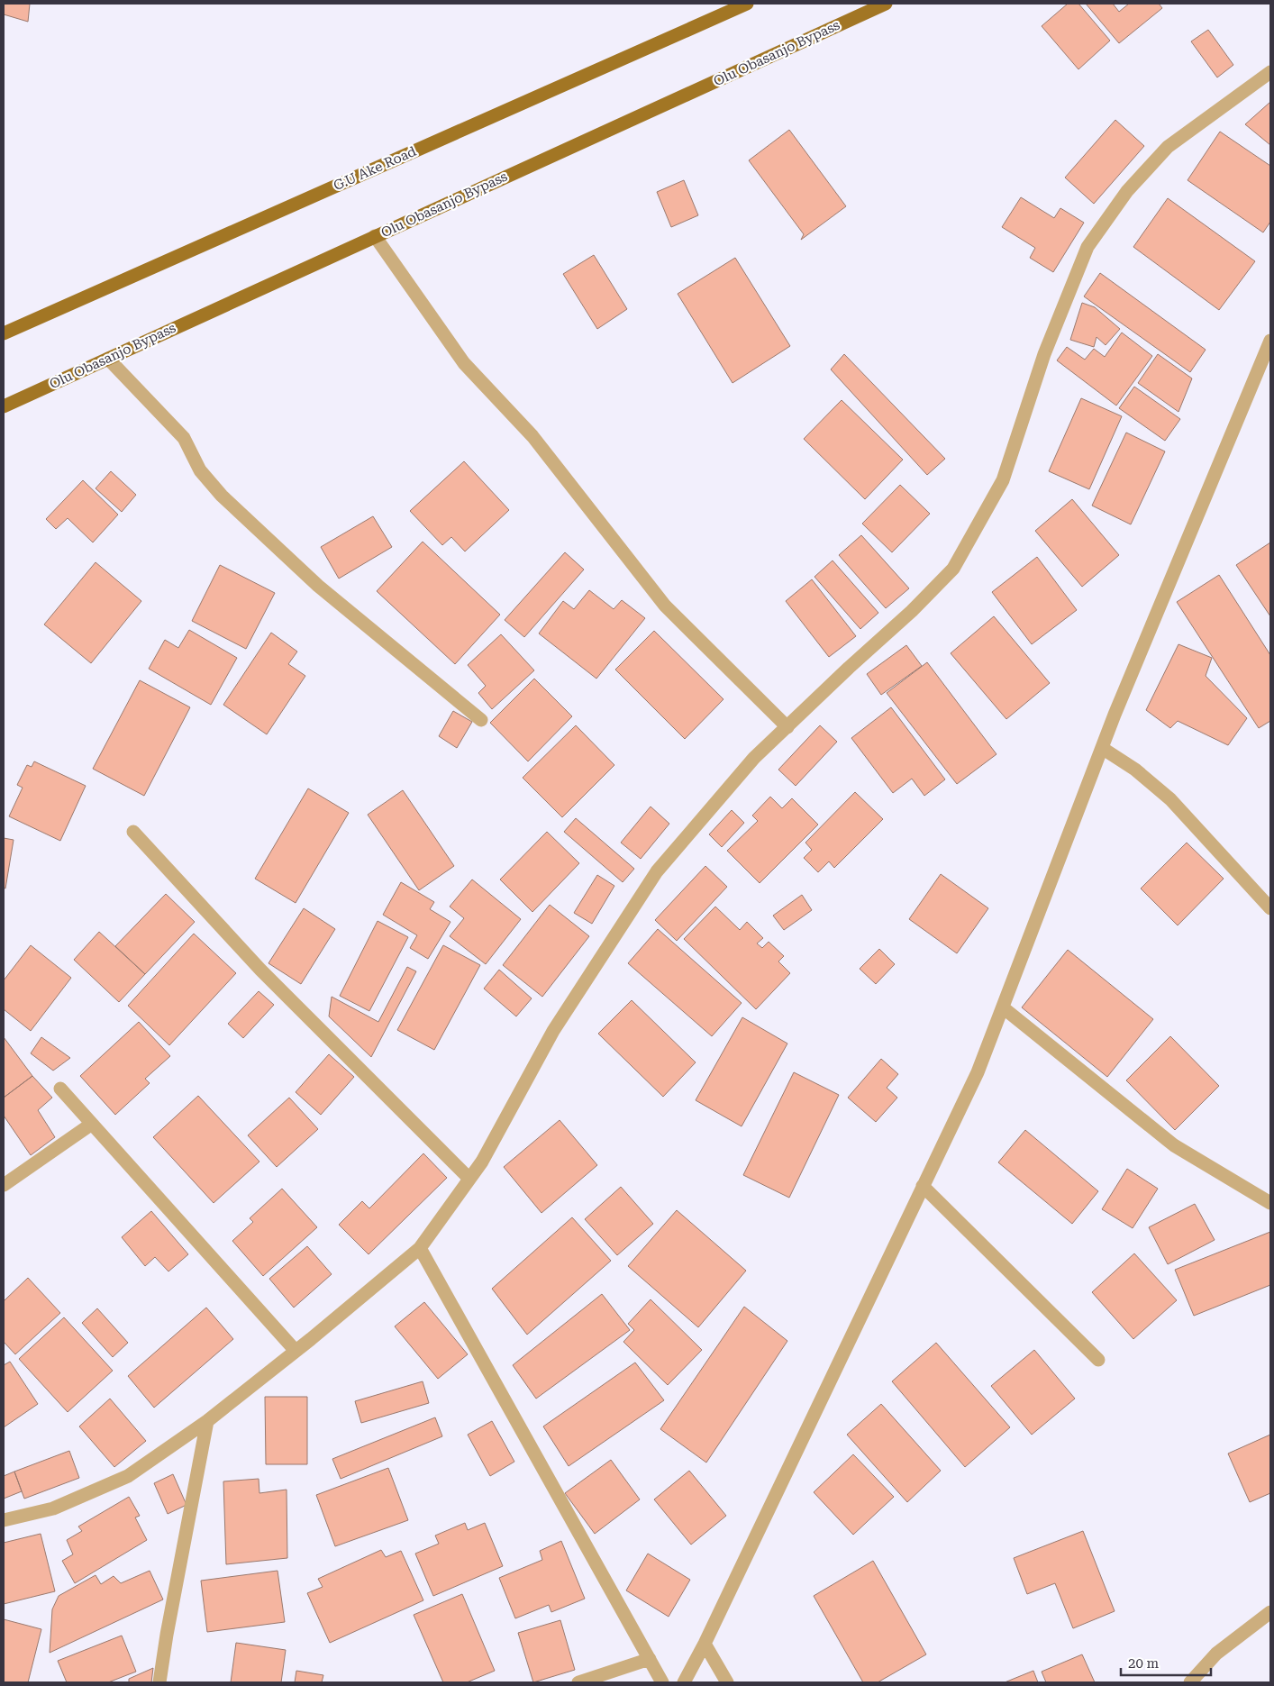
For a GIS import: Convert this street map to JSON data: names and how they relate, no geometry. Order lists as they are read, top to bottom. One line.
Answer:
{"streets":{"main road":["Olu Obasanjo Bypass","G.U Ake Road"]},"scale_bar":"20 m"}
